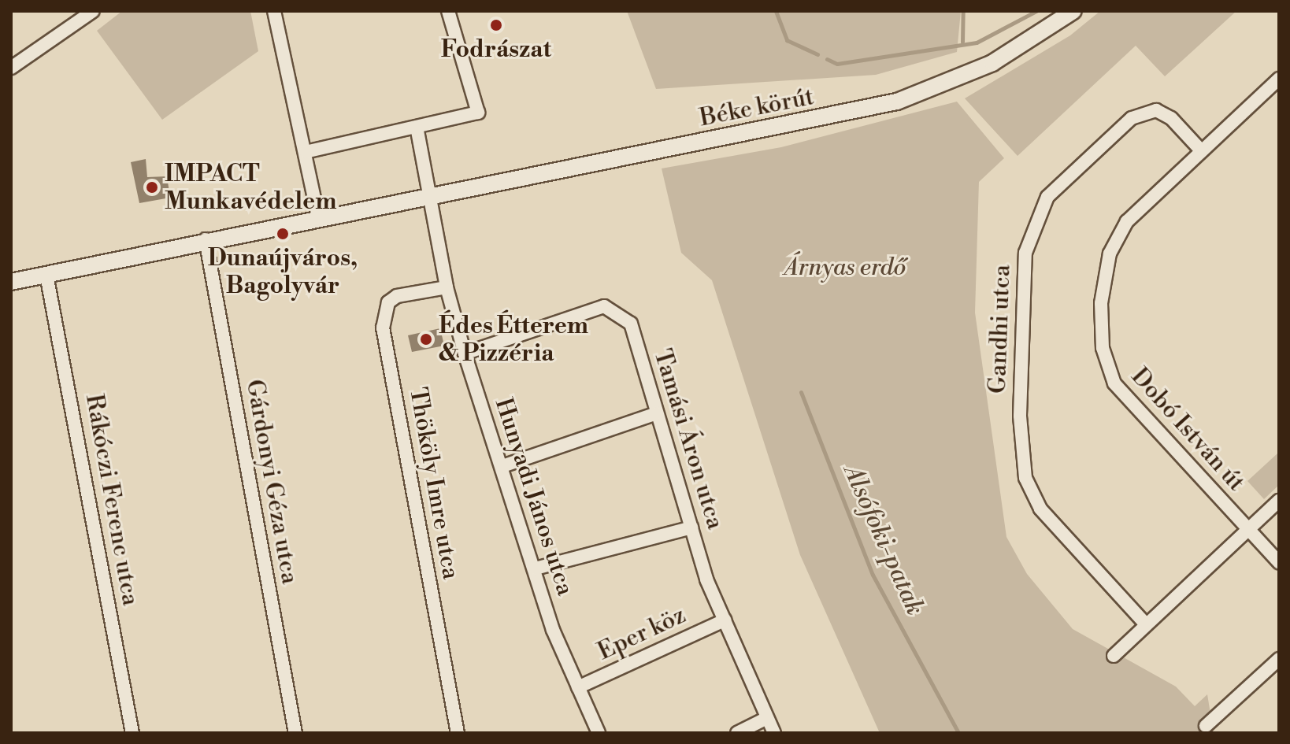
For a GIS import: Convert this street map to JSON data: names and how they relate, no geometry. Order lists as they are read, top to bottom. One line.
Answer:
{"streets":{"street":["Béke körút","Gandhi utca","Dobó István út","Tamási Áron utca","Gárdonyi Géza utca","Thököly Imre utca","Hunyadi János utca","Rákóczi Ferenc utca","Eper köz"]},"crossings":[["Béke körút","Gárdonyi Géza utca"],["Béke körút","Hunyadi János utca"],["Béke körút","Rákóczi Ferenc utca"],["Gandhi utca","Dobó István út"],["Tamási Áron utca","Hunyadi János utca"],["Tamási Áron utca","Eper köz"],["Thököly Imre utca","Hunyadi János utca"],["Hunyadi János utca","Eper köz"]],"water":["Alsófoki-patak"],"parks":["Árnyas erdő"],"places":["Fodrászat","IMPACT Munkavédelem","Dunaújváros, Bagolyvár","Édes Étterem & Pizzéria"]}
